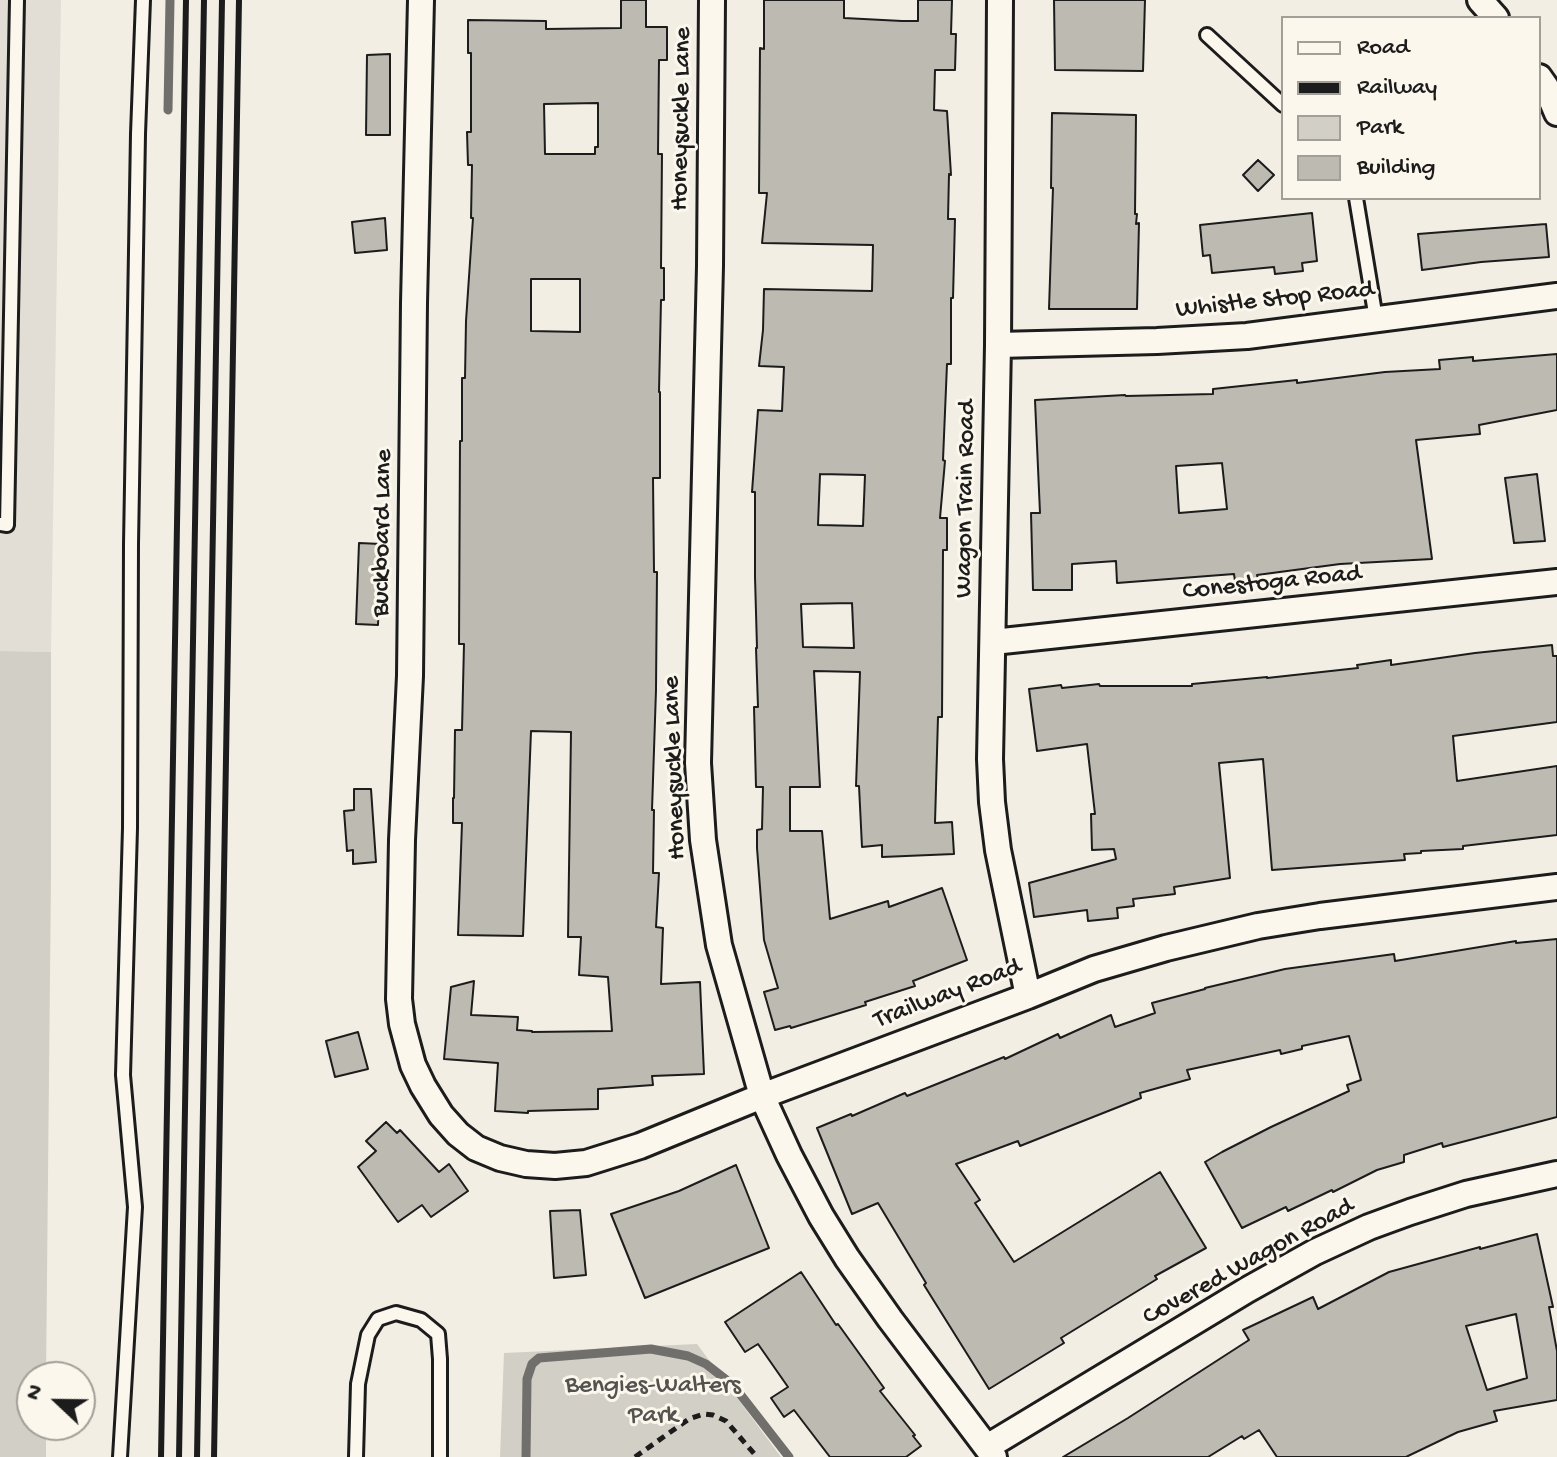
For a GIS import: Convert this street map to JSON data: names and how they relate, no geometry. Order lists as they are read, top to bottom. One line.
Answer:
{"streets":{"street":["Honeysuckle Lane","Whistle Stop Road","Wagon Train Road","Buckboard Lane","Conestoga Road","Trailway Road","Covered Wagon Road"]},"crossings":[["Honeysuckle Lane","Trailway Road"],["Honeysuckle Lane","Covered Wagon Road"],["Whistle Stop Road","Wagon Train Road"],["Wagon Train Road","Conestoga Road"],["Wagon Train Road","Trailway Road"],["Buckboard Lane","Trailway Road"]],"parks":["Bengies-Walters Park"],"legend":["Road","Railway","Park","Building"],"north":"left"}
